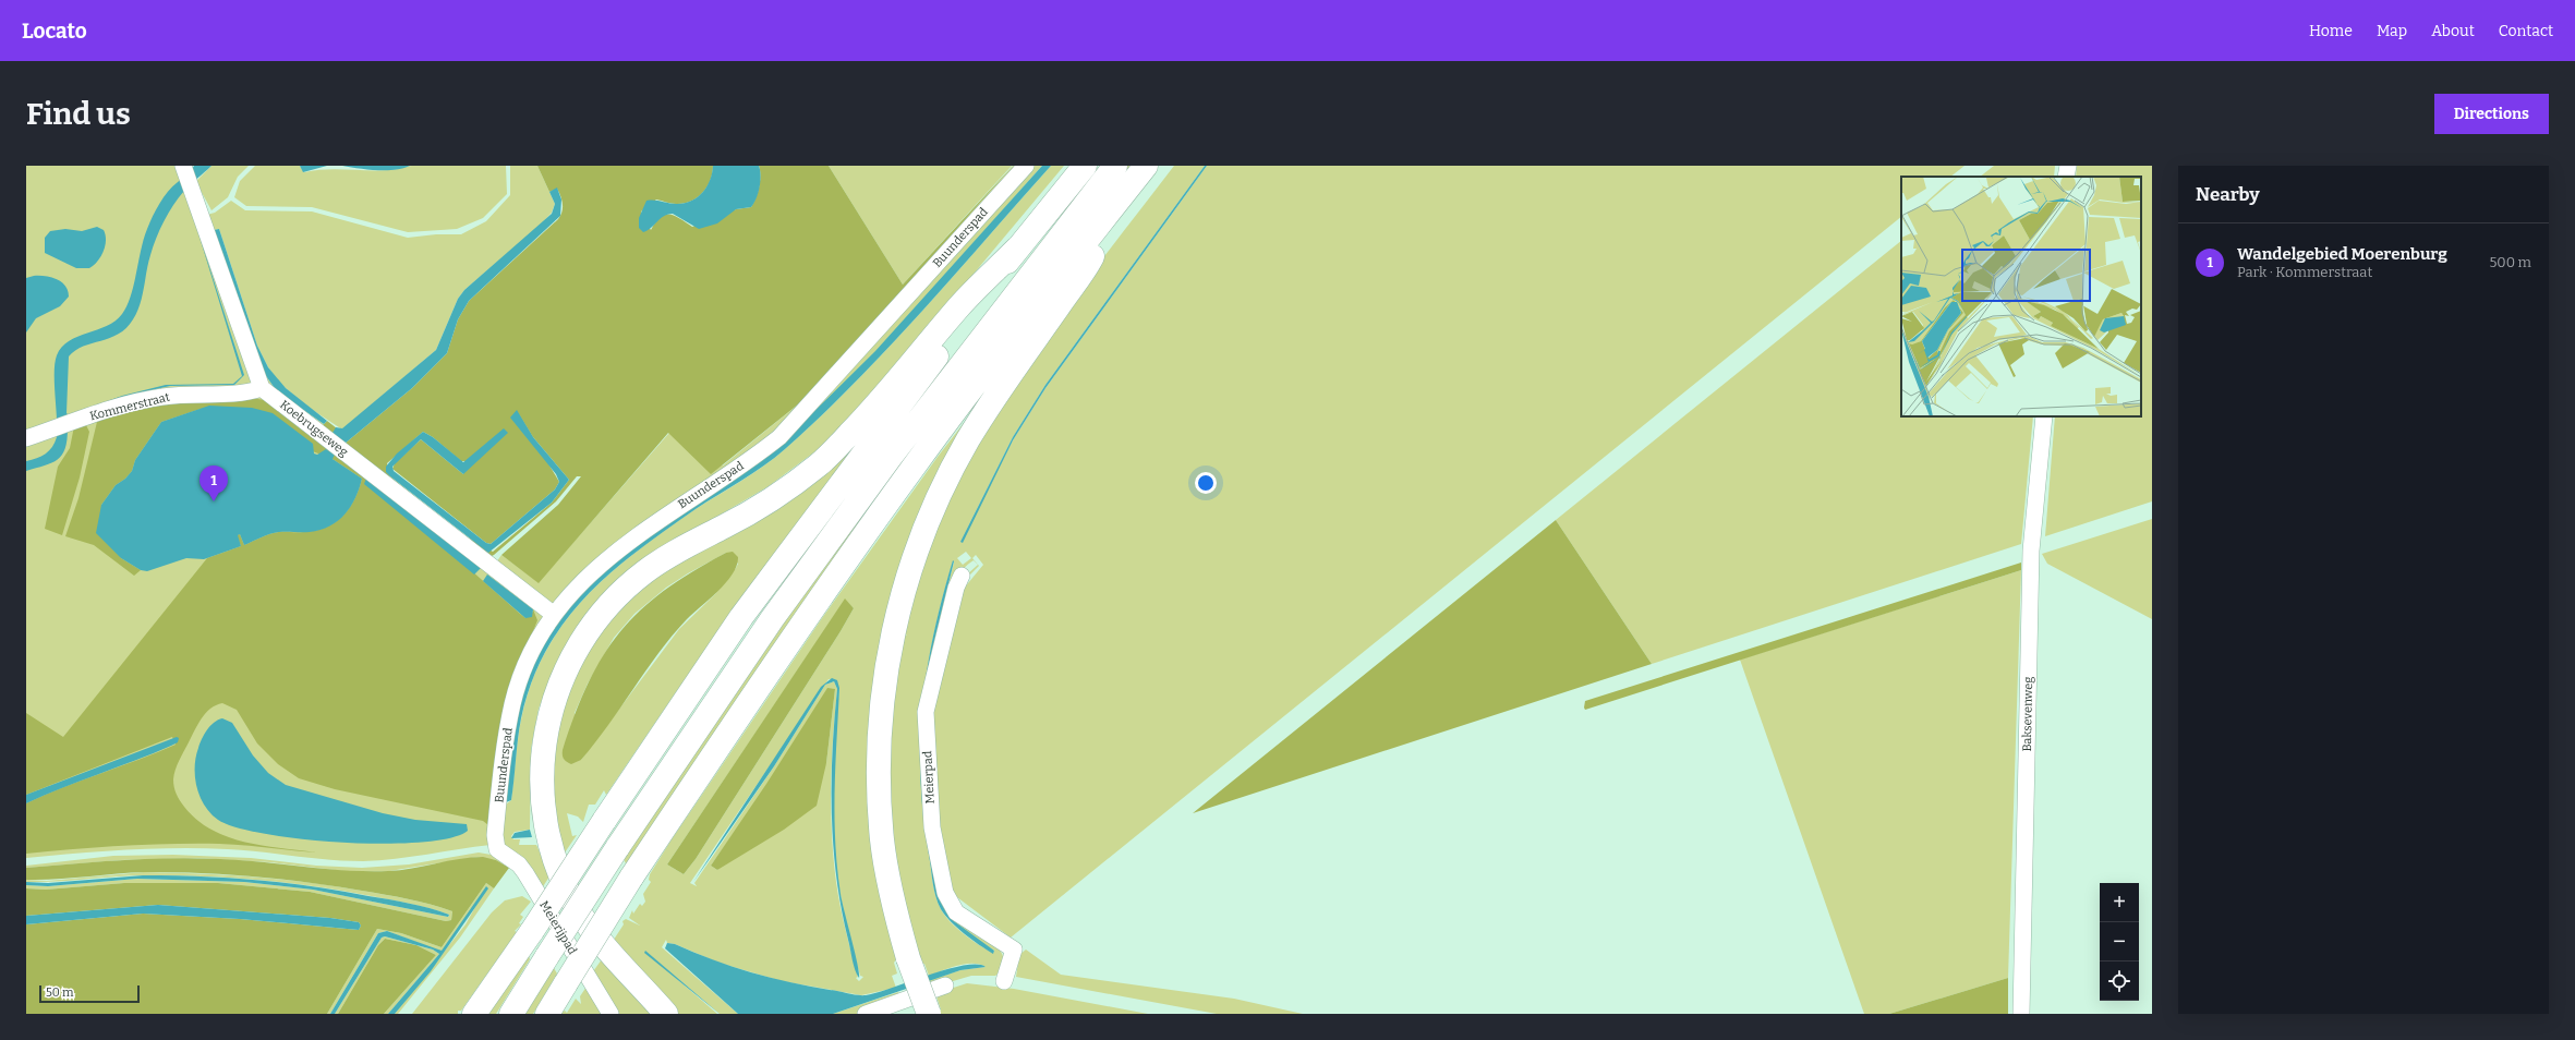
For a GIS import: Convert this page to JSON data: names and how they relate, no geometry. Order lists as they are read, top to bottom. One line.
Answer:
{"streets":{"street":["Buunderspad","Kommerstraat","Koebrugseweg","Baksevenweg","Meierpad","Meierijpad"]},"crossings":[["Buunderspad","Koebrugseweg"],["Buunderspad","Meierijpad"],["Kommerstraat","Koebrugseweg"]],"scale_bar":"50 m","page":{"header":"Locato","nav":["Home","Map","About","Contact"],"buttons":"Directions","title":"Find us","heading":"Nearby","list":[{"mark":"1","name":"Wandelgebied Moerenburg","note":"Park · Kommerstraat","value":"500 m"}],"pins":"1","map_buttons":["+","−"],"scale":"50 m"}}
